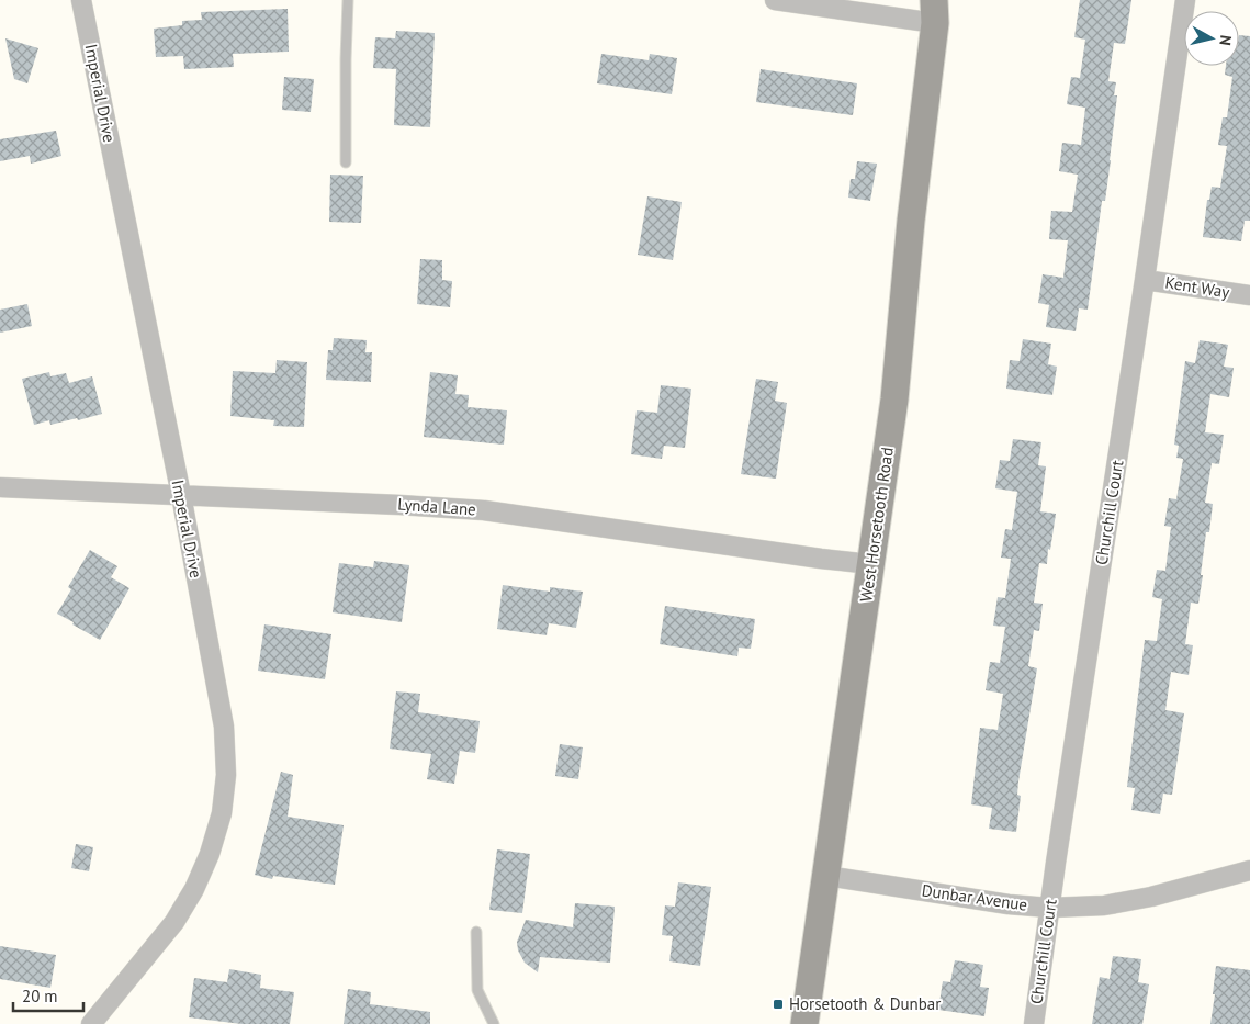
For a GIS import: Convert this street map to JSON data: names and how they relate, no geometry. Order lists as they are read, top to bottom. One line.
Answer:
{"streets":{"main road":["West Horsetooth Road"],"street":["Imperial Drive","Kent Way","Lynda Lane","Churchill Court","Dunbar Avenue"]},"crossings":[["Imperial Drive","Lynda Lane"],["Kent Way","Churchill Court"],["Lynda Lane","West Horsetooth Road"],["Churchill Court","Dunbar Avenue"],["West Horsetooth Road","Dunbar Avenue"]],"places":{"transit":["Horsetooth & Dunbar"]},"scale_bar":"20 m","north":"right"}
